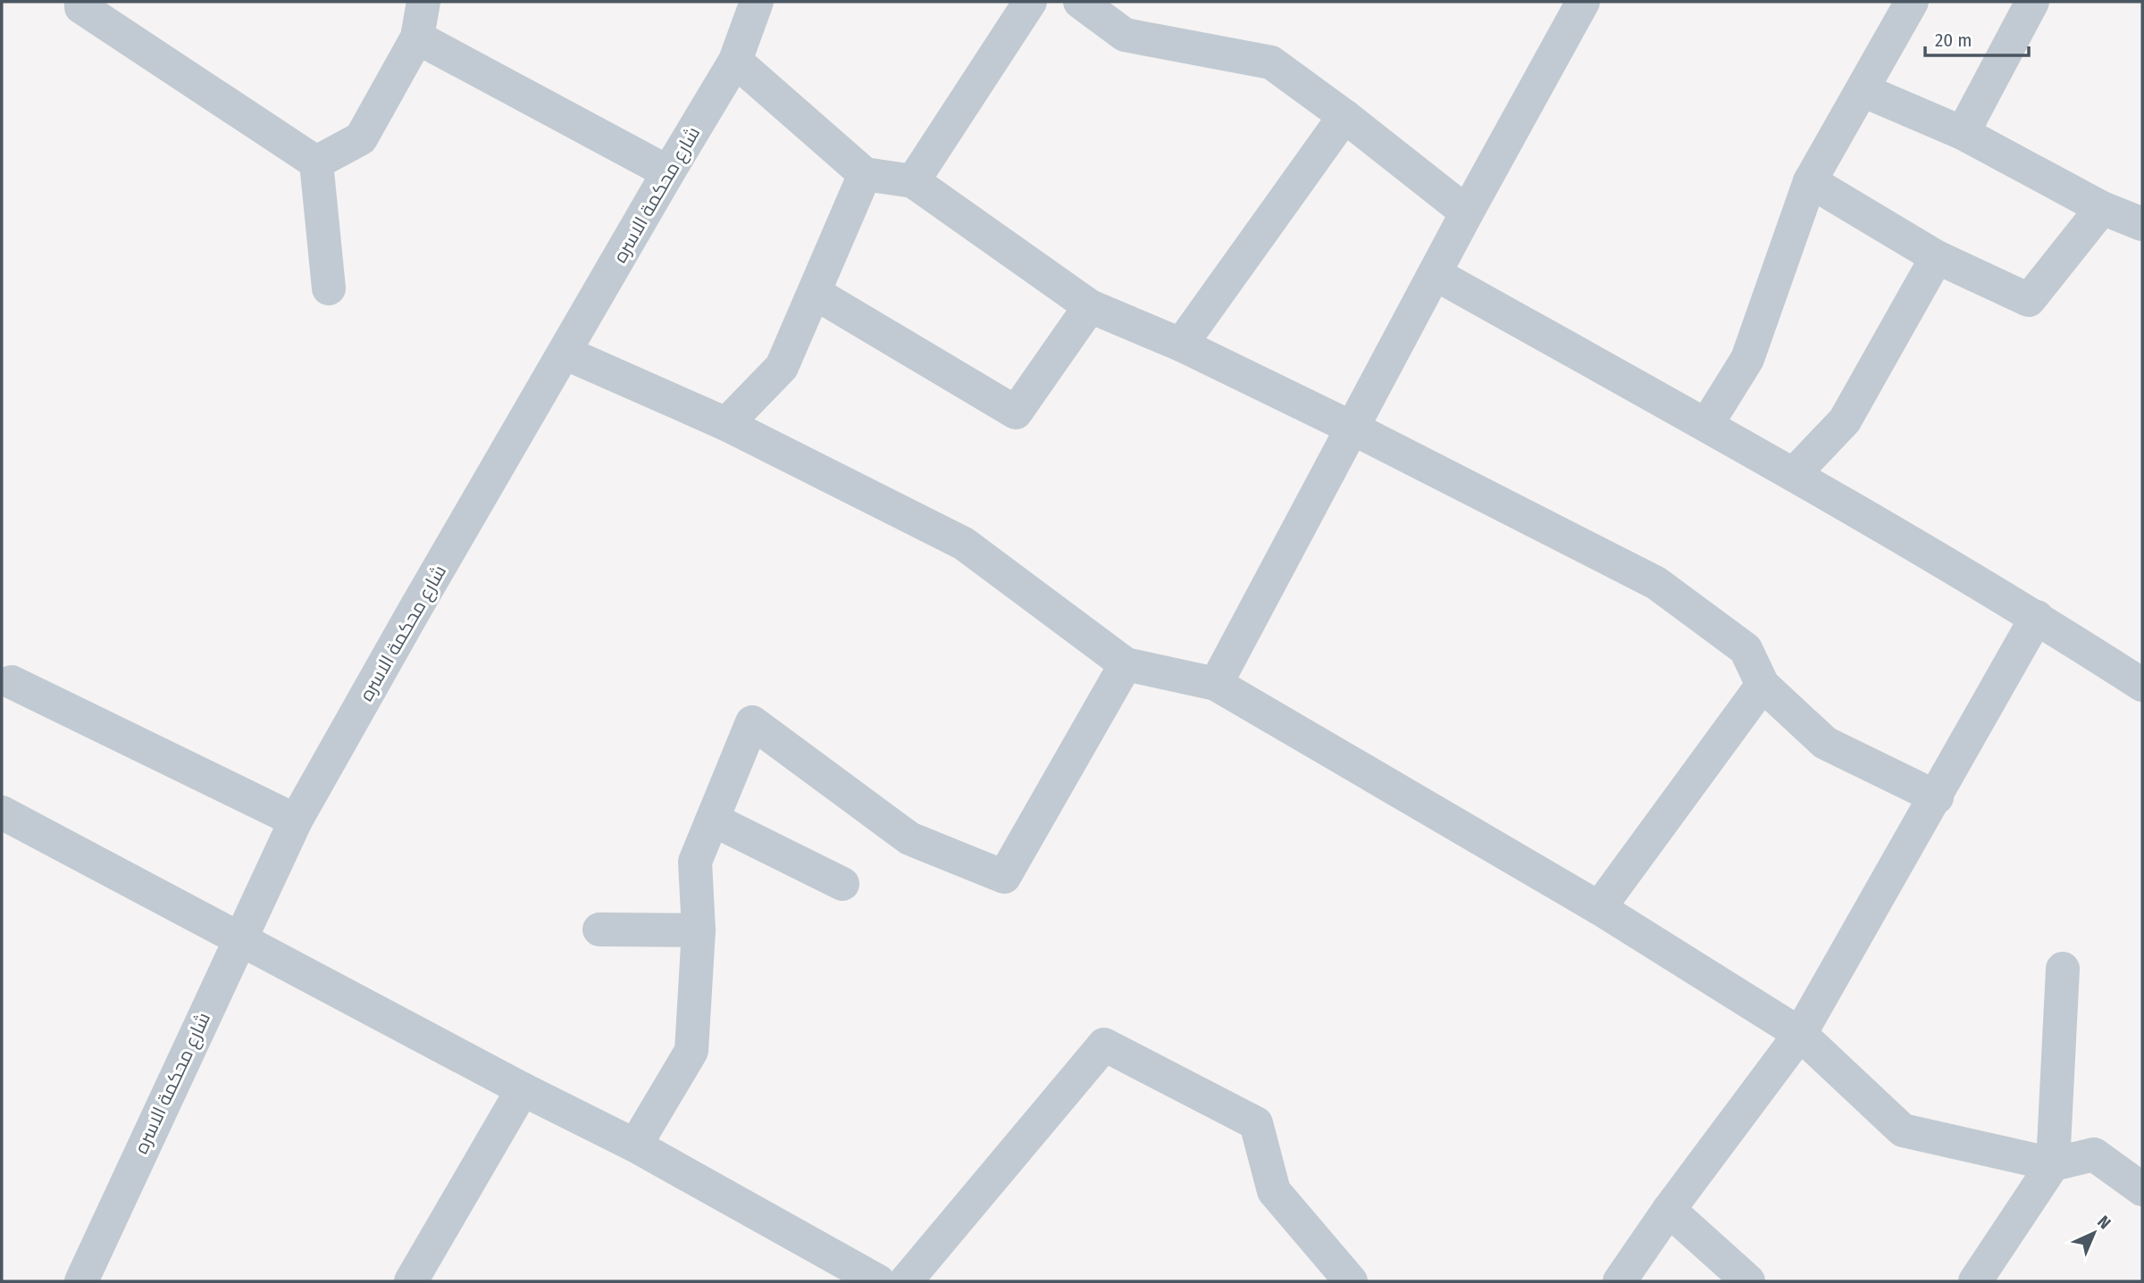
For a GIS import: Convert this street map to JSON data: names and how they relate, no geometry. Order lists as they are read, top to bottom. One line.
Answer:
{"streets":{"street":["شارع محكمة الاسره"]},"scale_bar":"20 m","north":"top right"}
